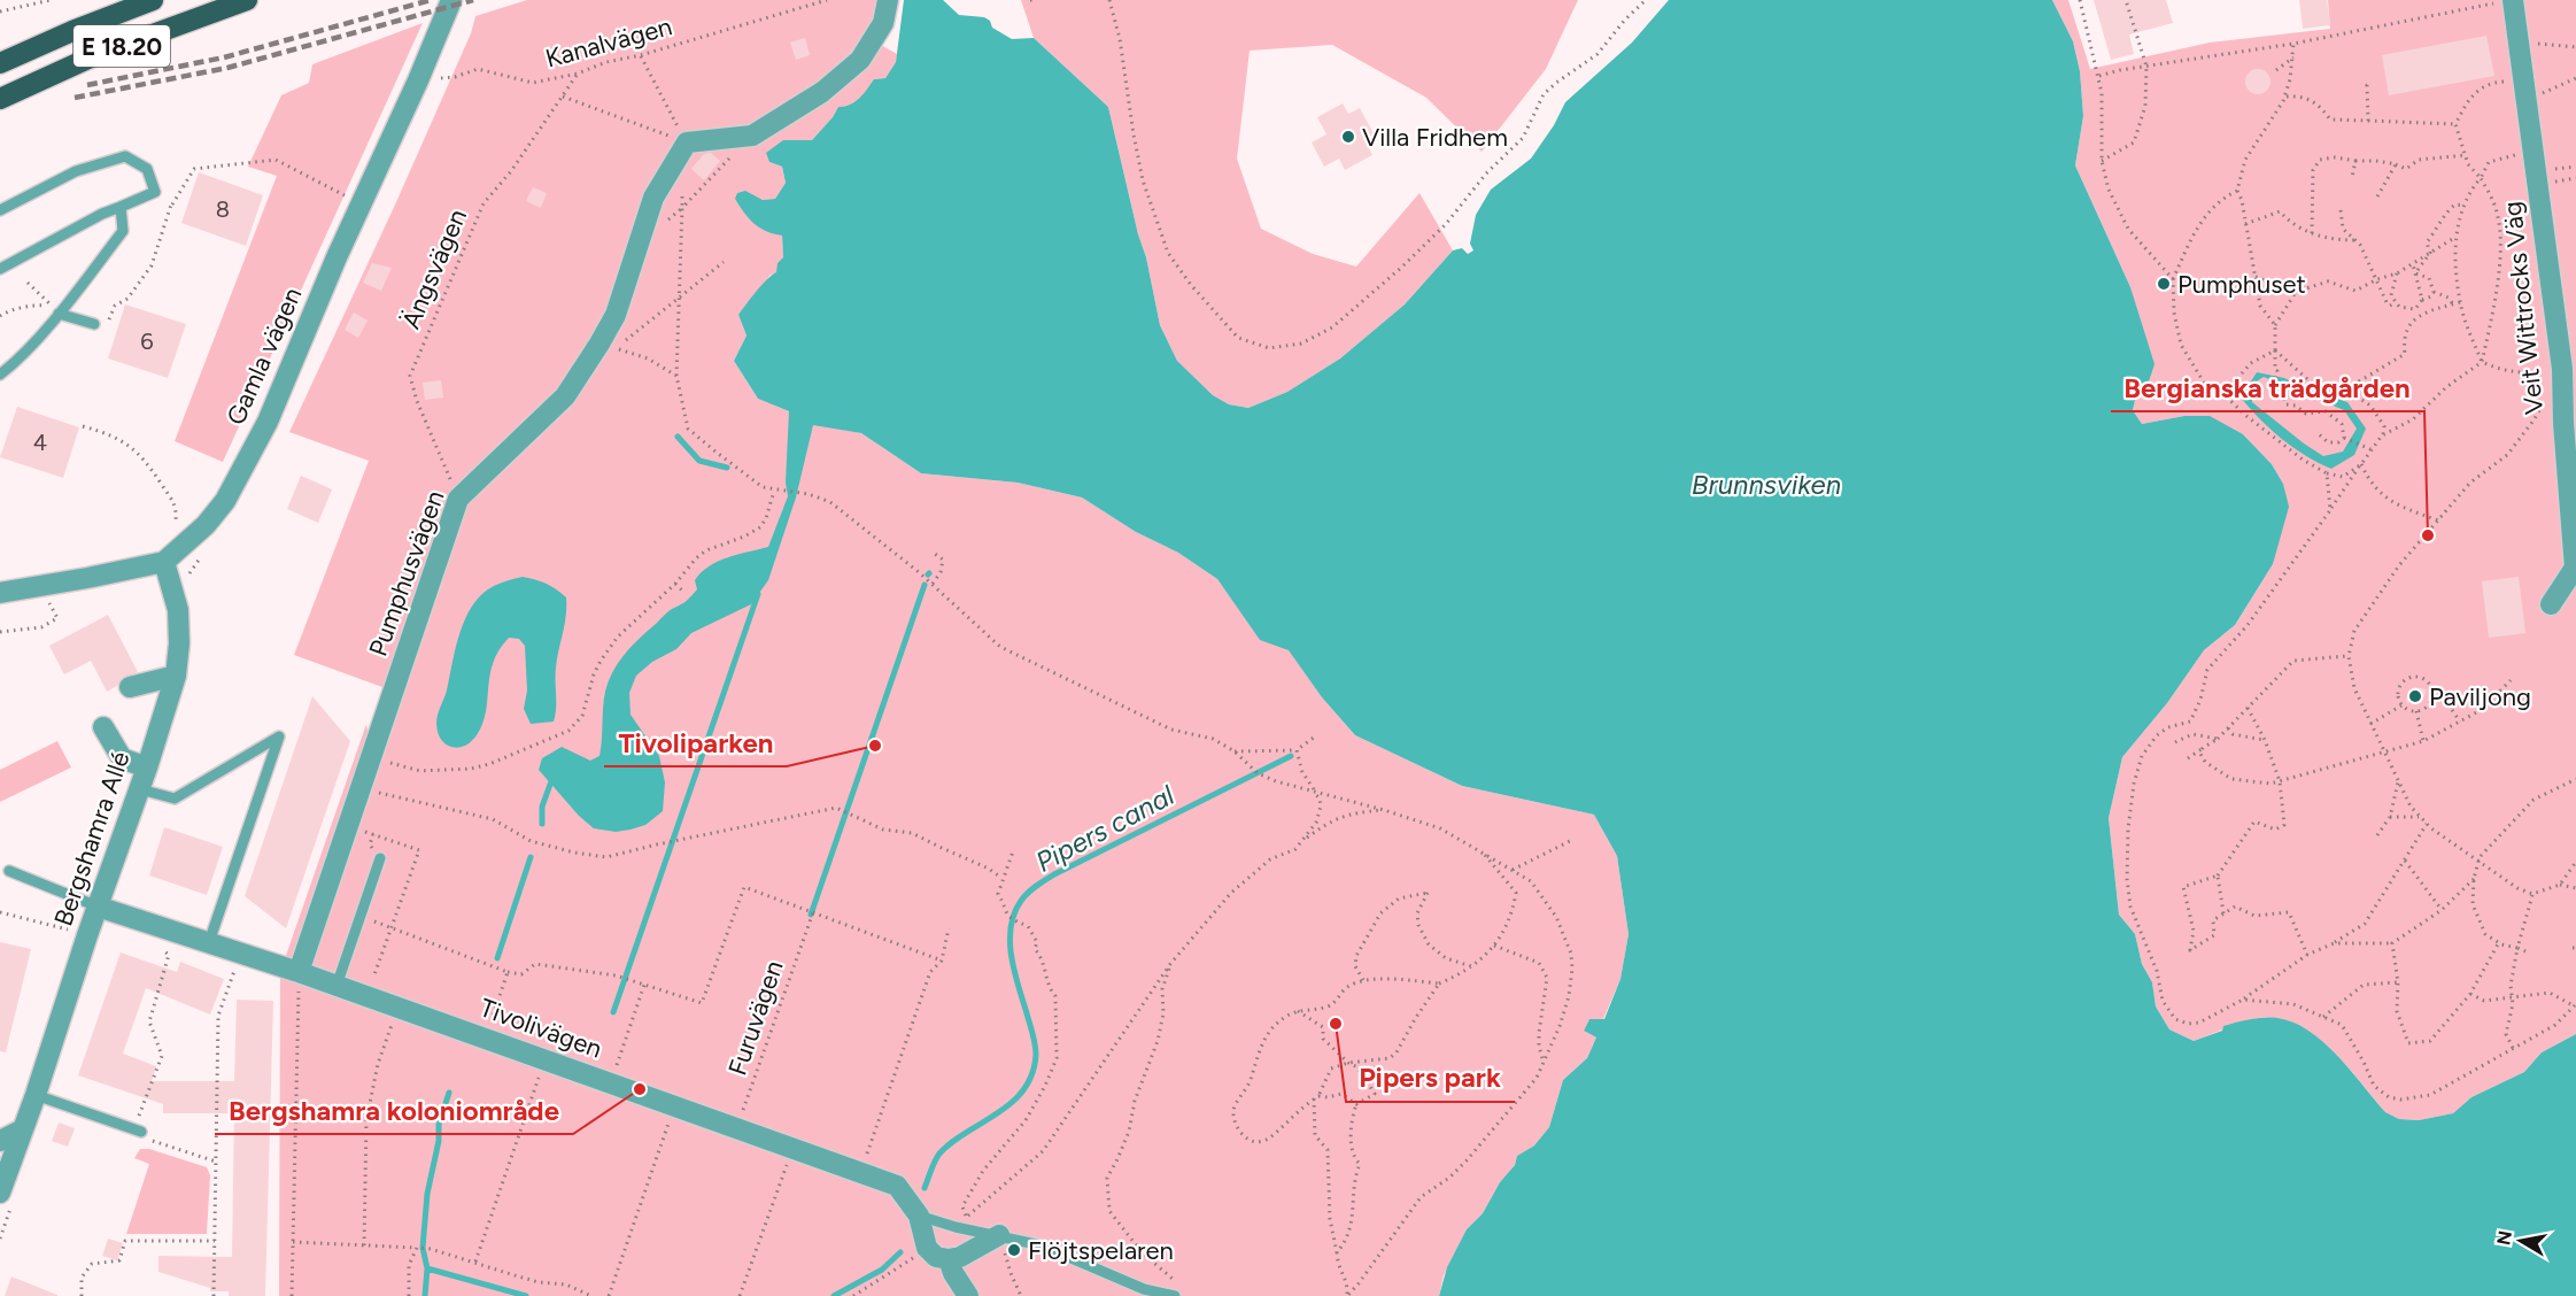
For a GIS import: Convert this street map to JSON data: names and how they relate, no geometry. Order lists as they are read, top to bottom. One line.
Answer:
{"streets":{"main road":["E 18.20"],"street":["Veit Wittrocks Väg","Gamla vägen","Pumphusvägen","Bergshamra Allé","Tivolivägen"],"path":["Kanalvägen","Ängsvägen","Furuvägen"]},"crossings":[["Kanalvägen","Ängsvägen"],["Ängsvägen","Pumphusvägen"],["Gamla vägen","Bergshamra Allé"],["Pumphusvägen","Tivolivägen"],["Bergshamra Allé","Tivolivägen"],["Furuvägen","Tivolivägen"]],"water":["Brunnsviken","Pipers canal"],"places":["Villa Fridhem","Pumphuset","Bergianska trädgården","Paviljong","Tivoliparken","Pipers park","Bergshamra koloniområde","Flöjtspelaren"],"house_numbers":["8","6","4"],"north":"left"}
